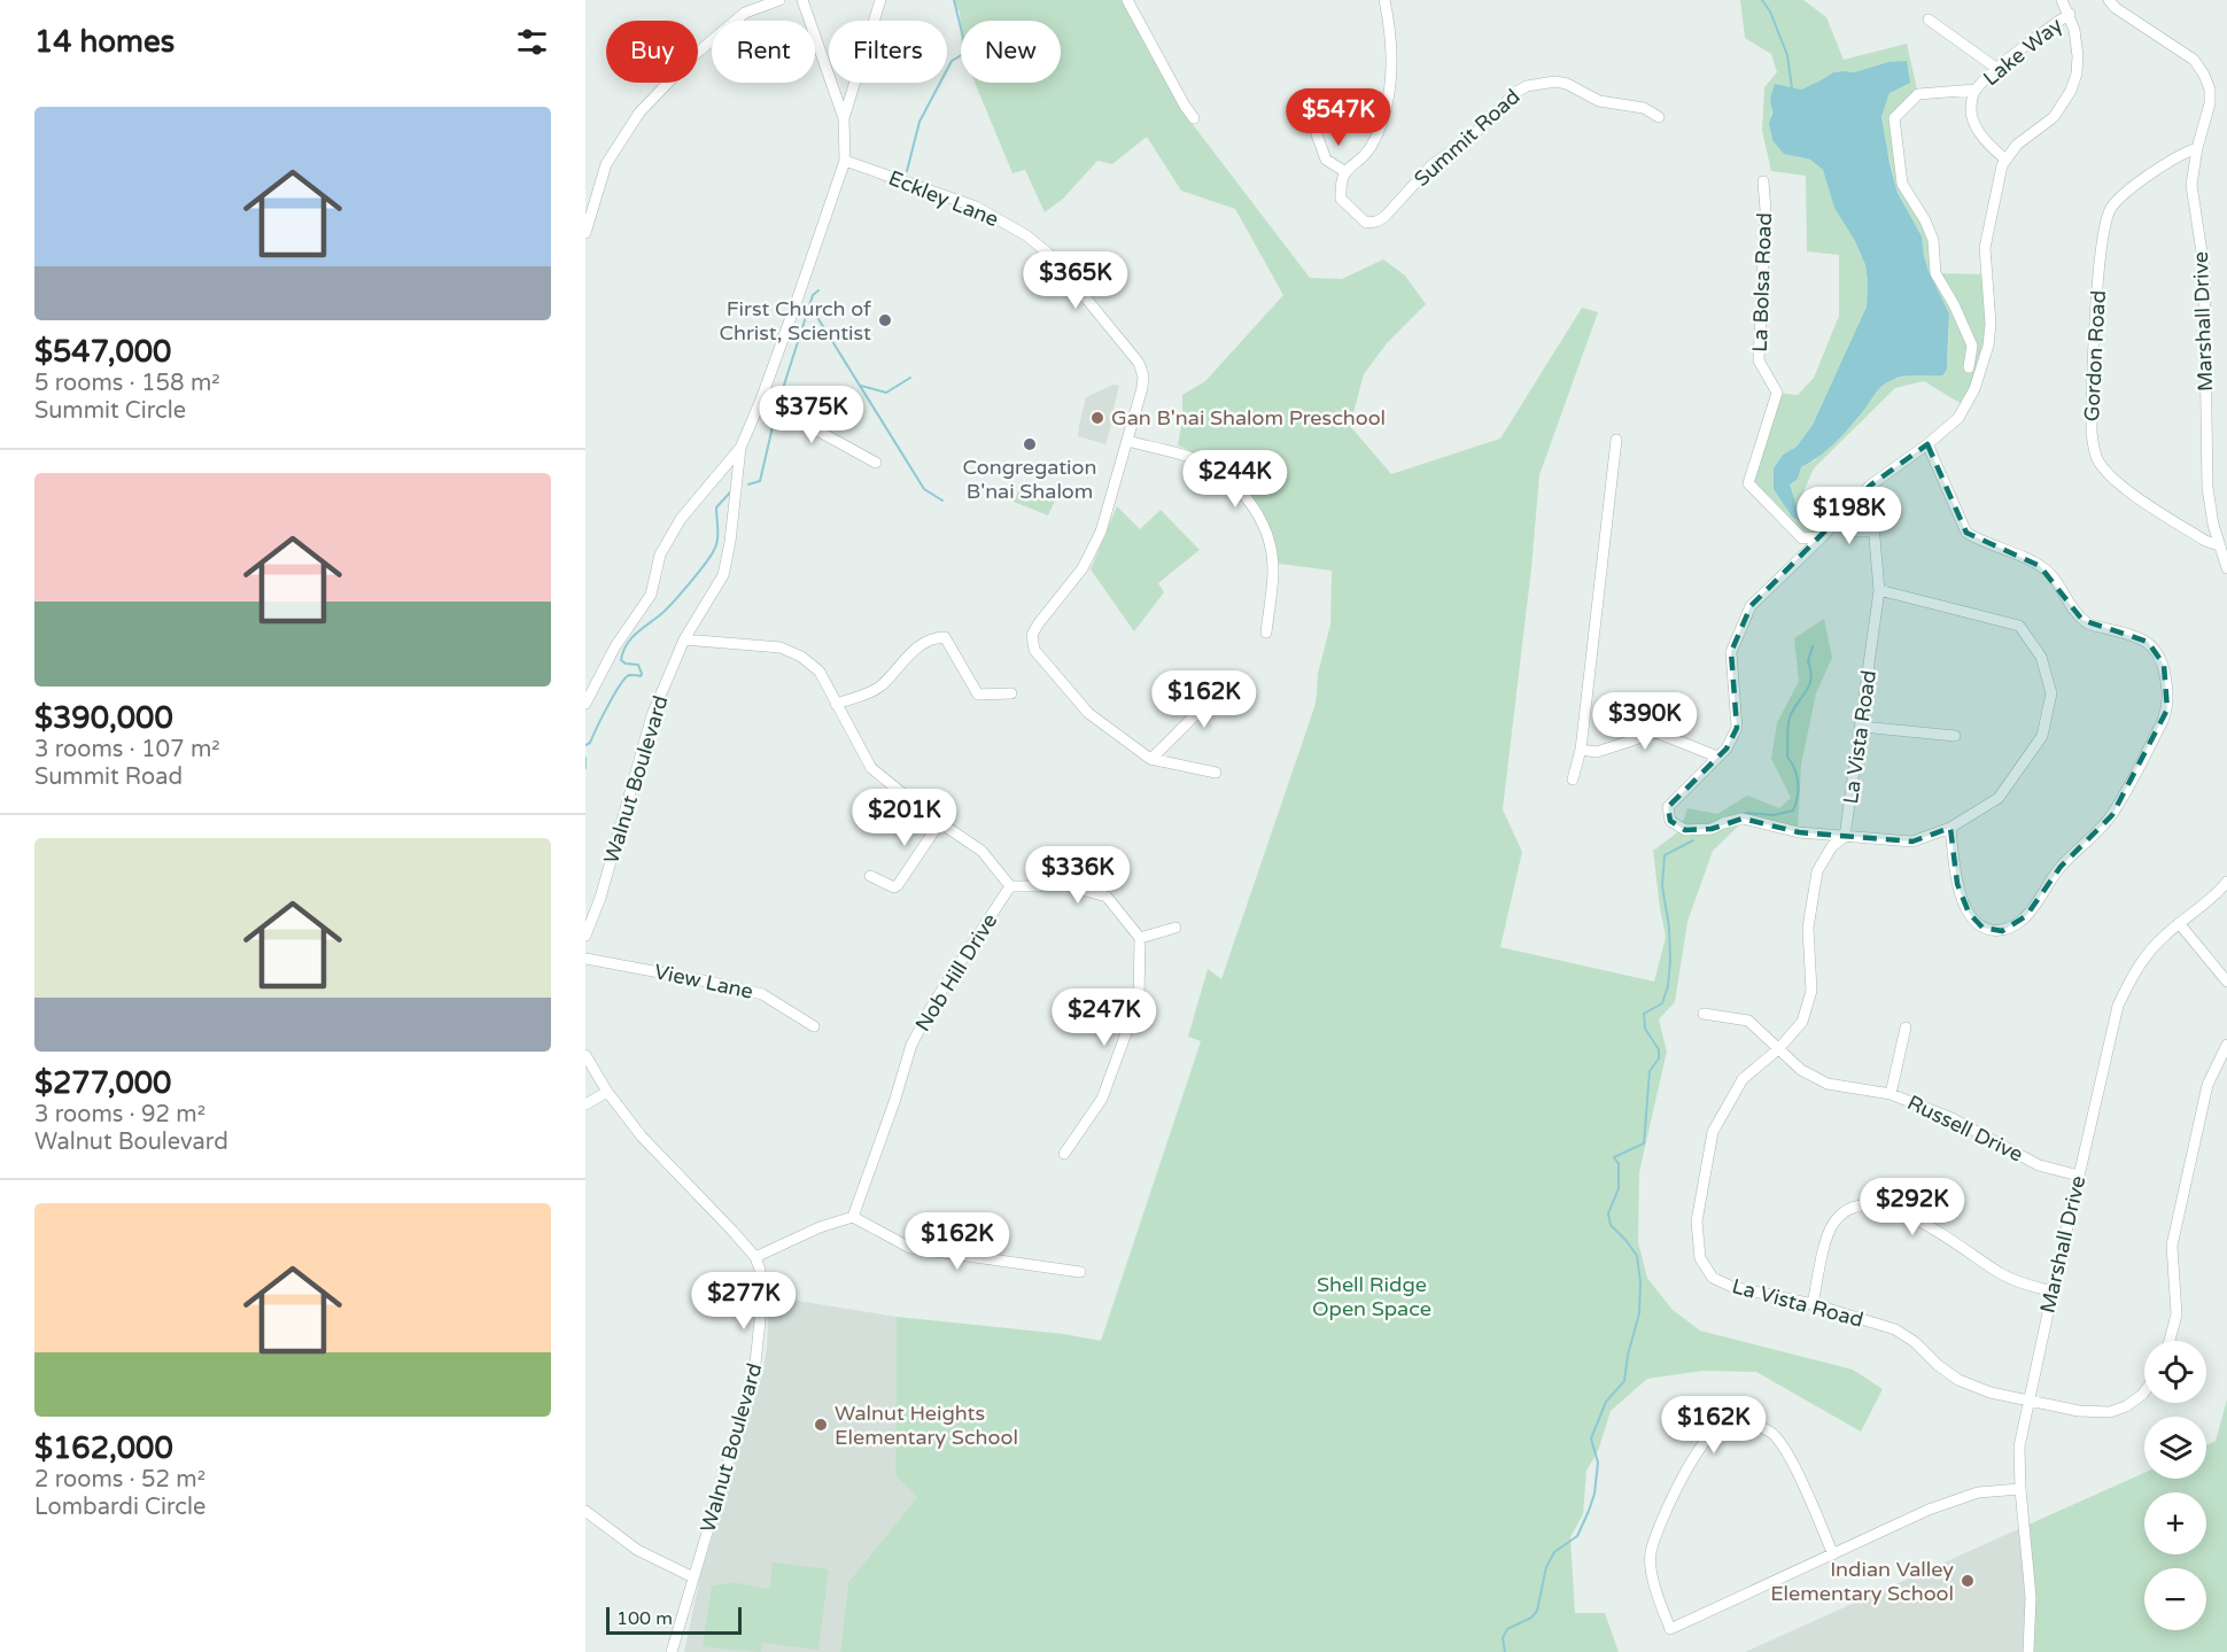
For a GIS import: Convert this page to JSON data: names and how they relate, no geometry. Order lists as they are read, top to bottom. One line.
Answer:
{"streets":{"street":["Lake Way","Summit Road","Eckley Lane","La Bolsa Road","Marshall Drive","Gordon Road","La Vista Road","Walnut Boulevard","Nob Hill Drive","View Lane","Russell Drive"]},"crossings":[["Eckley Lane","Walnut Boulevard"],["Marshall Drive","Gordon Road"],["Marshall Drive","La Vista Road"],["Marshall Drive","Russell Drive"],["La Vista Road","Russell Drive"]],"parks":["Shell Ridge Open Space"],"places":["First Church of Christ, Scientist","Gan B'nai Shalom Preschool","Congregation B'nai Shalom","Walnut Heights Elementary School","Indian Valley Elementary School"],"scale_bar":"100 m","page":{"heading":"14 homes","chip":["Buy","Rent","Filters","New"],"list":[{"name":"$547,000","note":"5 rooms · 158 m² · Summit Circle"},{"name":"$390,000","note":"3 rooms · 107 m² · Summit Road"},{"name":"$277,000","note":"3 rooms · 92 m² · Walnut Boulevard"},{"name":"$162,000","note":"2 rooms · 52 m² · Lombardi Circle"}],"price":["$547K","$365K","$375K","$244K","$198K","$162K","$390K","$201K","$336K","$247K","$292K","$162K","$277K","$162K"],"map_buttons":["+","−"],"scale":"100 m"}}
